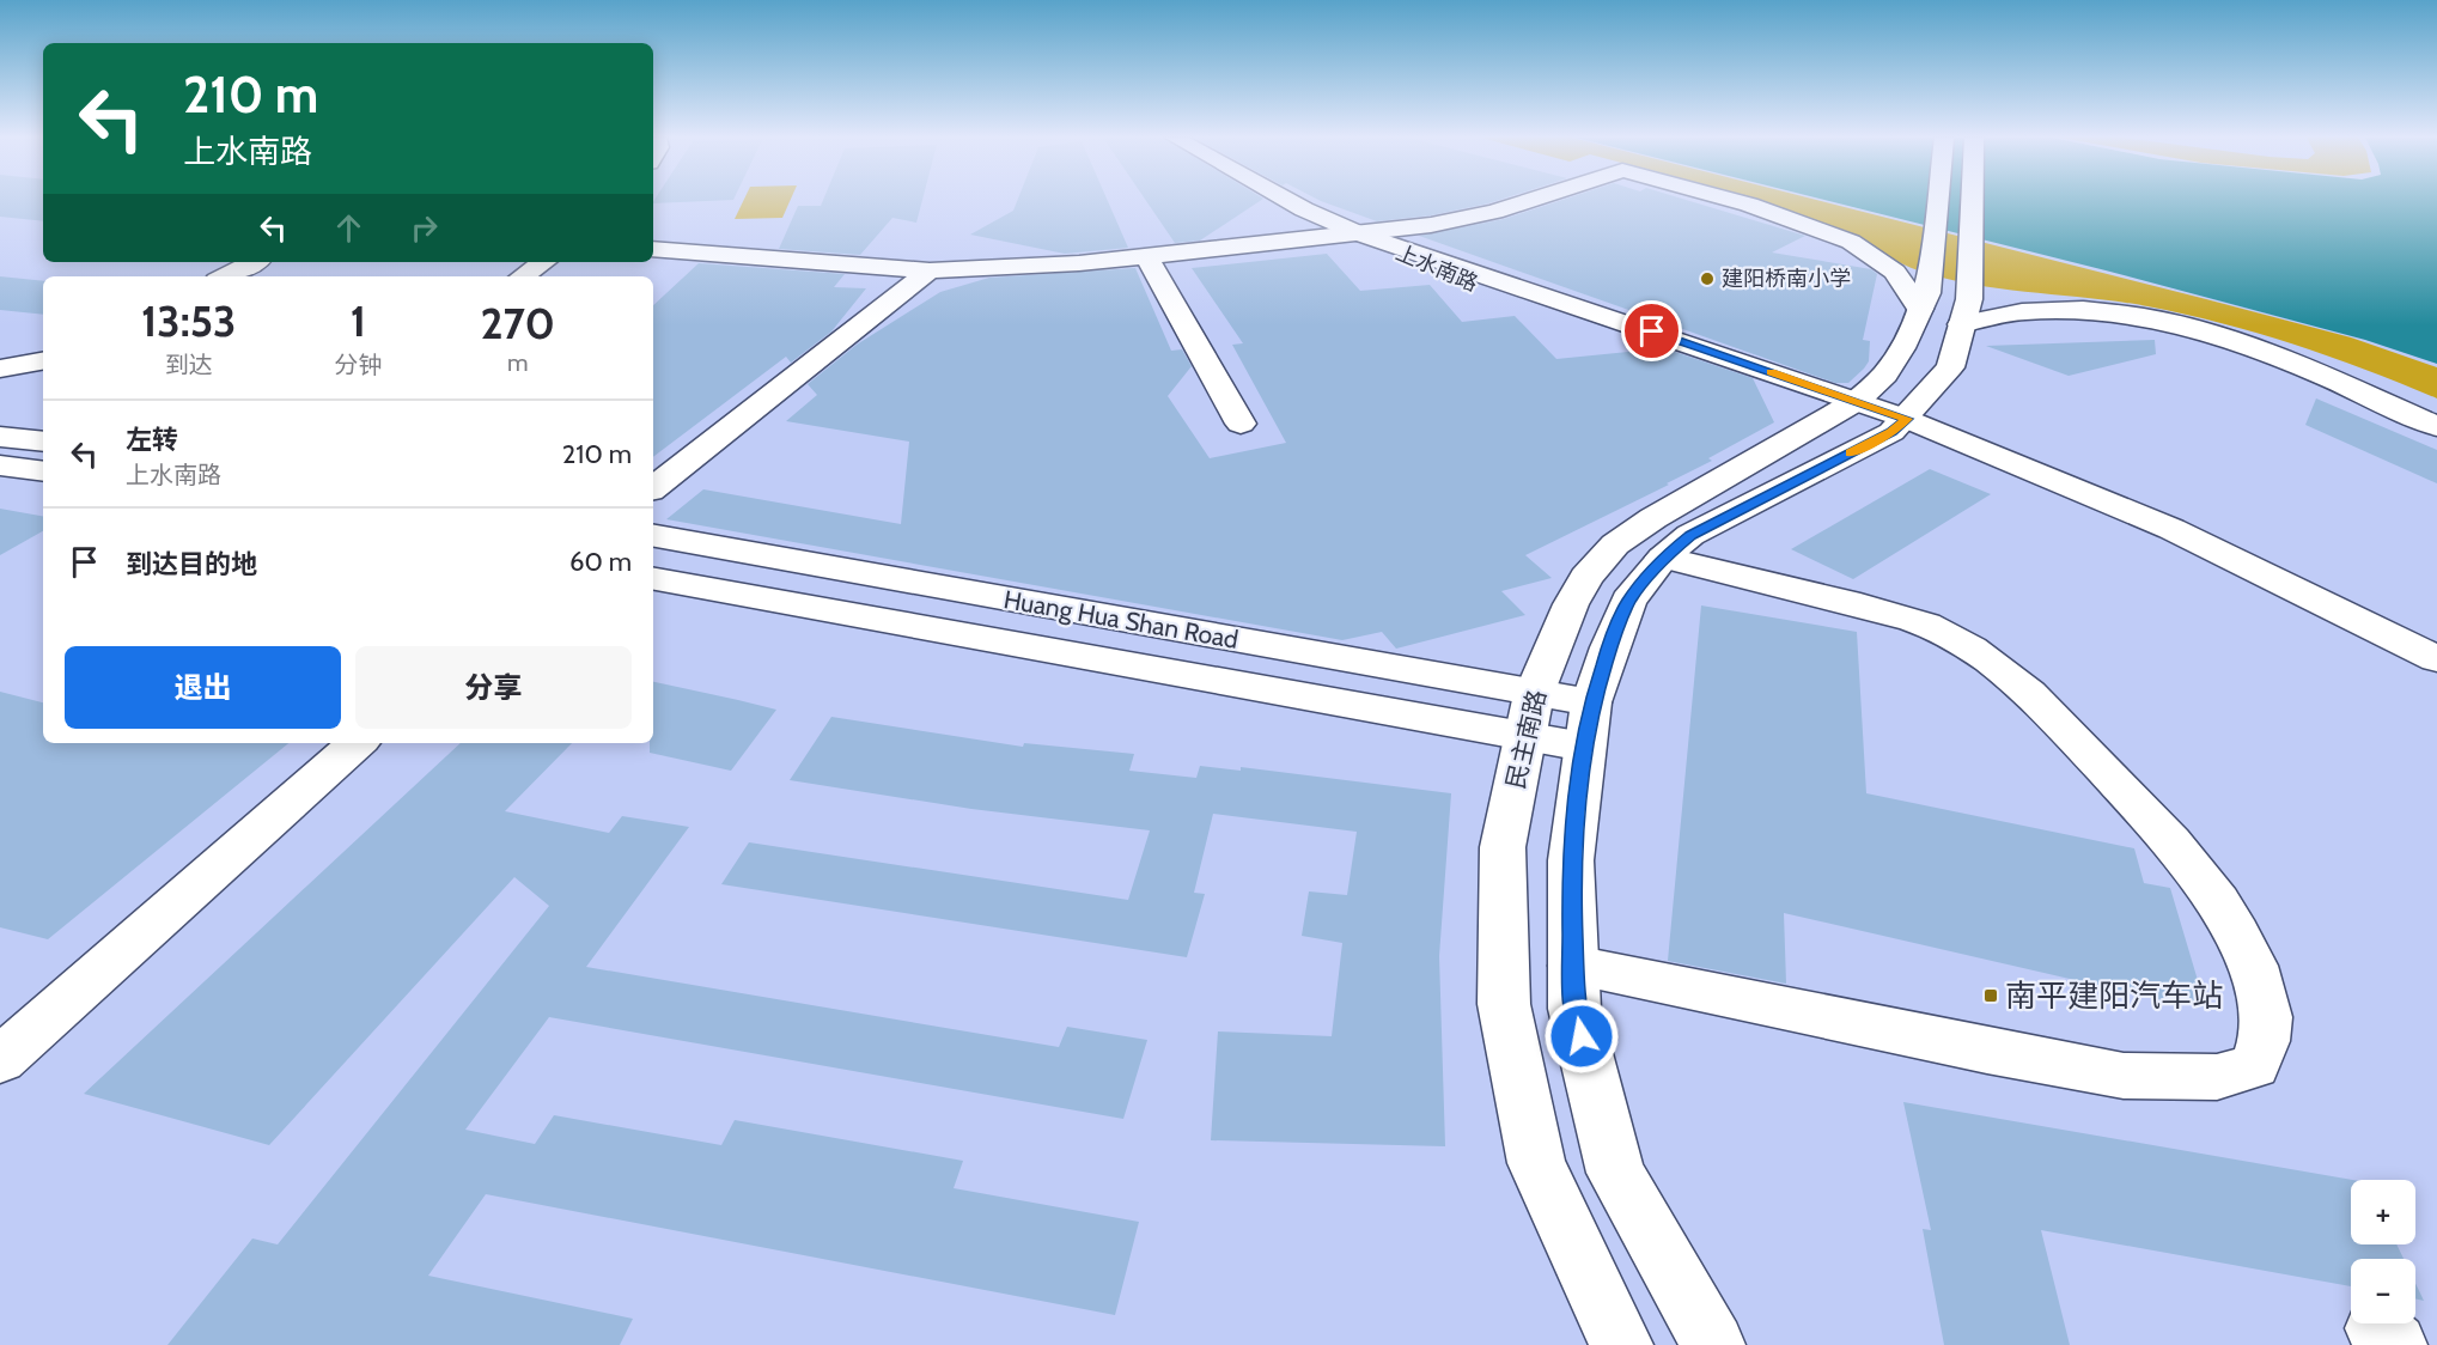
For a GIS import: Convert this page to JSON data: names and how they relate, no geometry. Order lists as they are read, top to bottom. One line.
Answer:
{"streets":{"main road":["上水南路","Huang Hua Shan Road","民主南路"]},"crossings":[["上水南路","民主南路"],["Huang Hua Shan Road","民主南路"]],"places":{"other":["建阳桥南小学"],"transit":["南平建阳汽车站"]},"page":{"turn":["210 m","上水南路"],"eta":["13:53","到达","1","分钟","270","m"],"list":[{"name":"左转","note":"上水南路","value":"210 m"},{"name":"到达目的地","value":"60 m"}],"buttons":["退出","分享"],"map_buttons":["+","−"]}}
